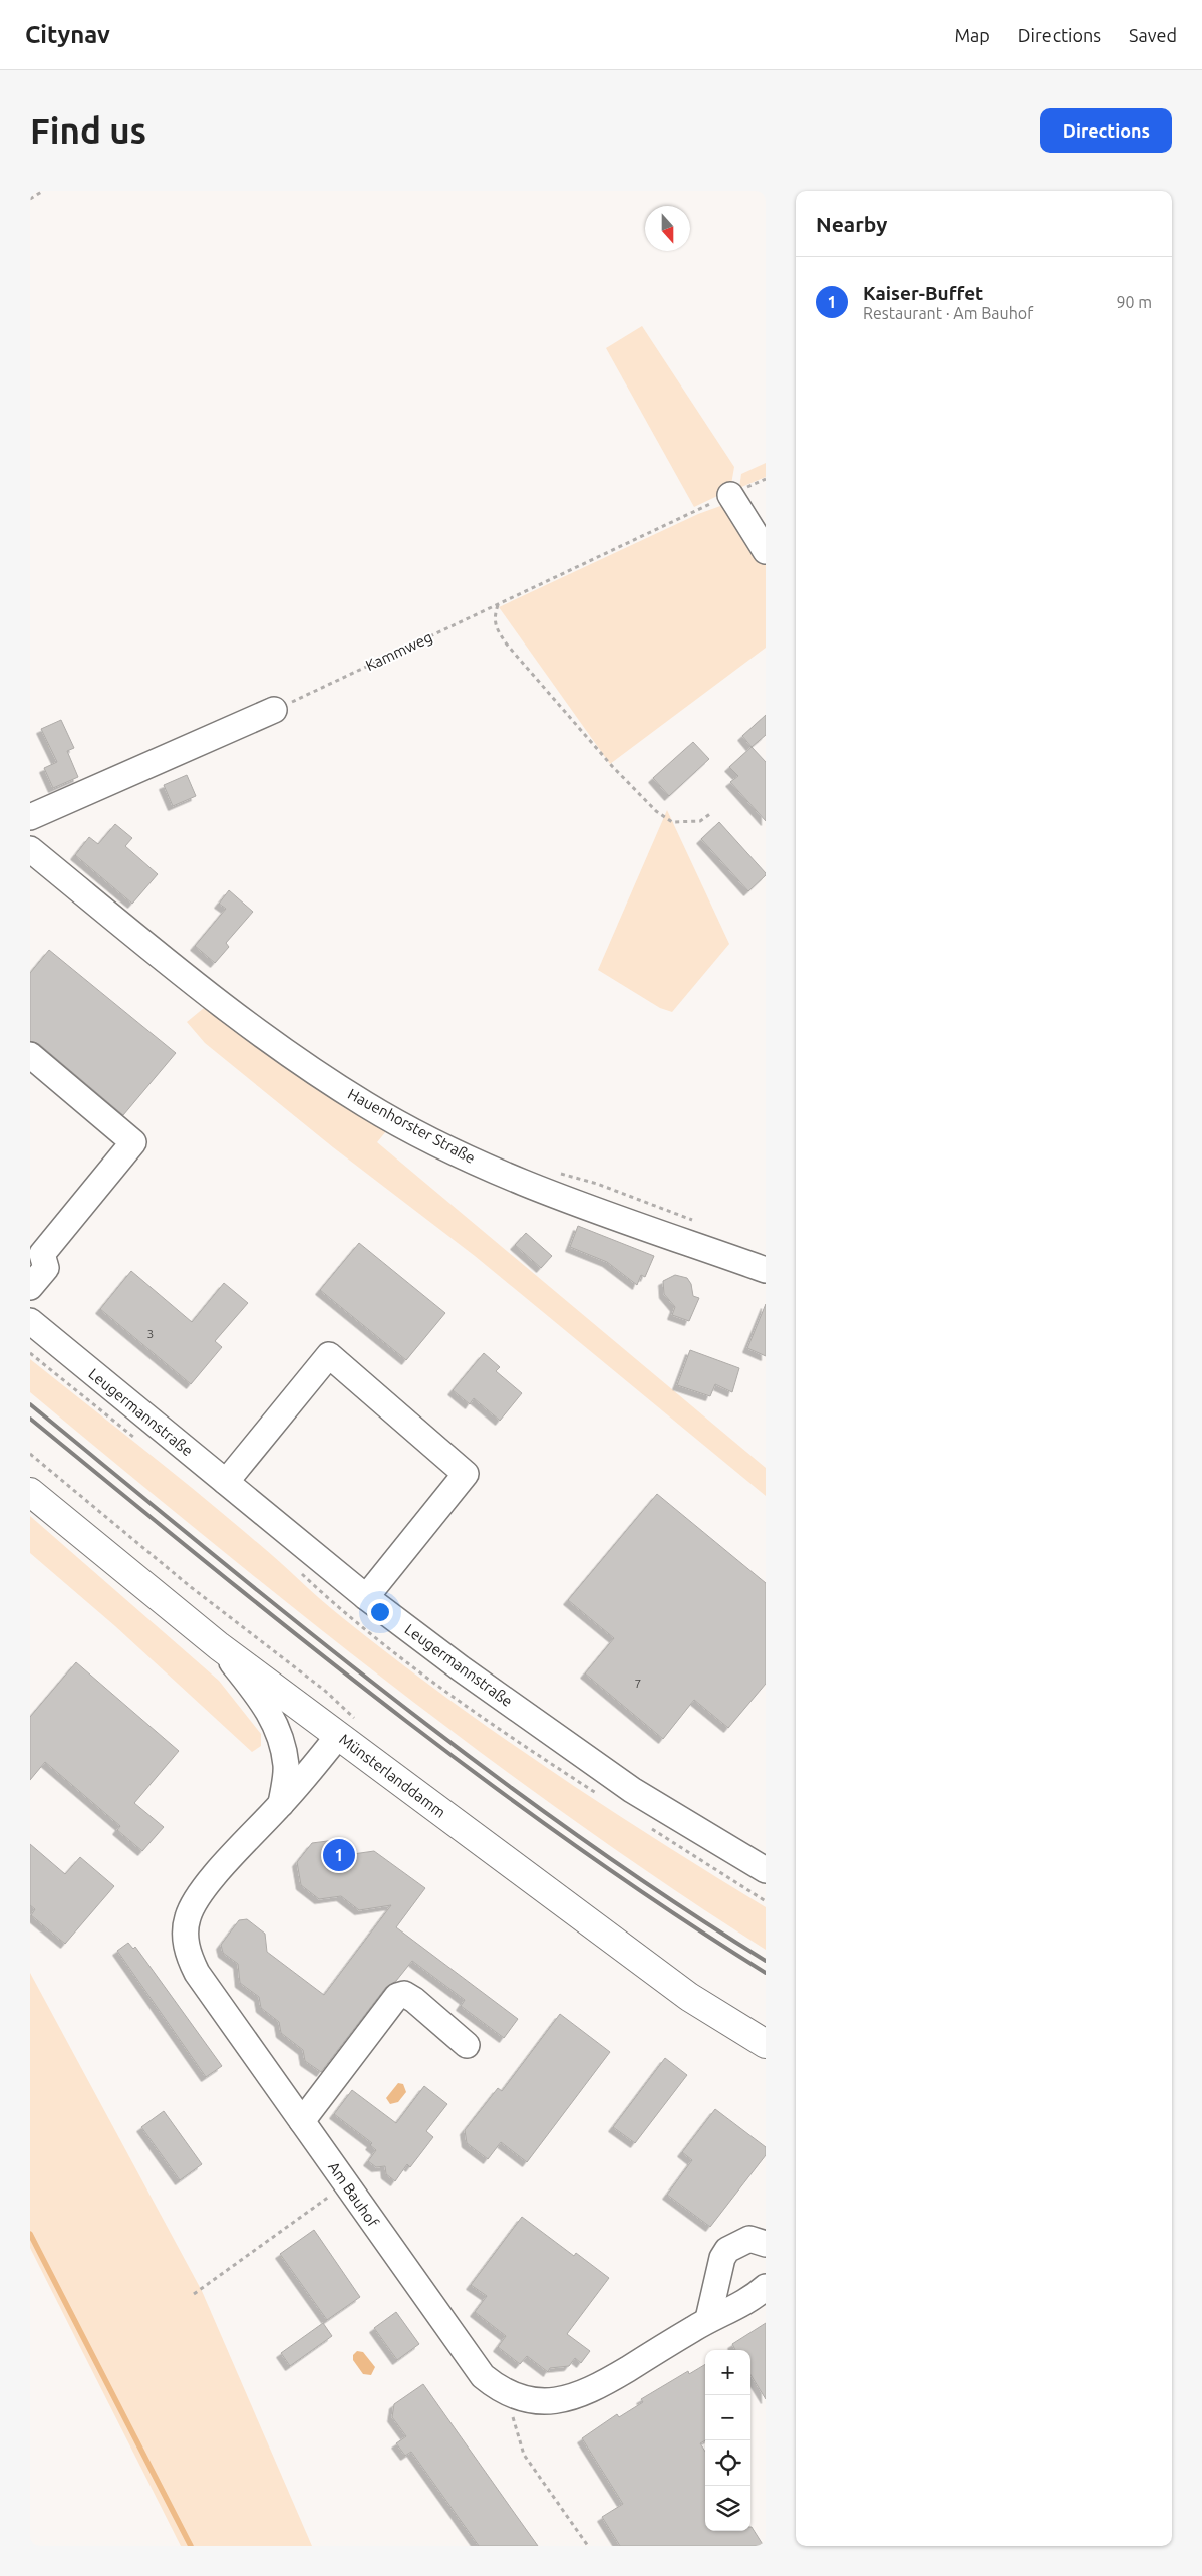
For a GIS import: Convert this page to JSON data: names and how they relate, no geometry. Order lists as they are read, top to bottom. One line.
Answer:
{"streets":{"main road":["Münsterlanddamm"],"street":["Hauenhorster Straße","Leugermannstraße","Am Bauhof"],"path":["Kammweg"]},"crossings":[["Münsterlanddamm","Am Bauhof"]],"house_numbers":["3","7"],"north":"bottom","page":{"header":"Citynav","nav":["Map","Directions","Saved"],"buttons":"Directions","title":"Find us","heading":"Nearby","list":[{"mark":"1","name":"Kaiser-Buffet","note":"Restaurant · Am Bauhof","value":"90 m"}],"pins":"1","map_buttons":["+","−"]}}
